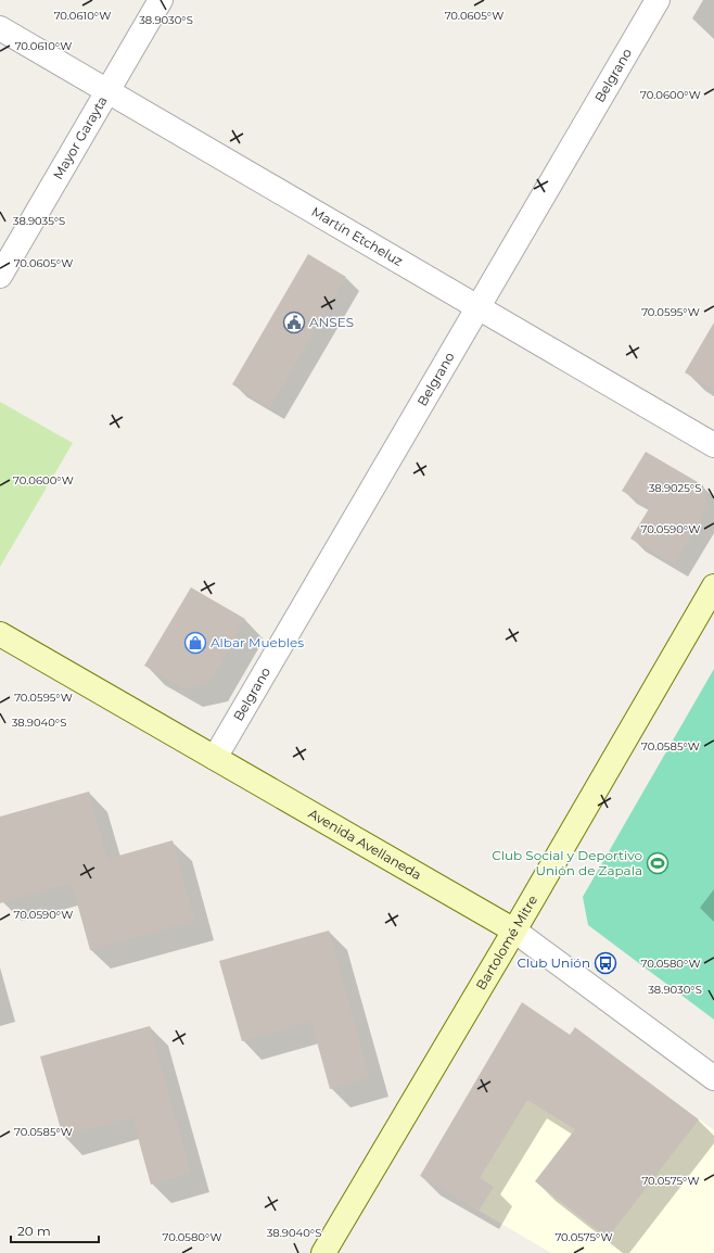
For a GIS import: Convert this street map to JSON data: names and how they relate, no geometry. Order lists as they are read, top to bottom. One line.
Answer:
{"streets":{"main road":["Avenida Avellaneda","Bartolomé Mitre"],"street":["Belgrano","Mayor Garayta","Martín Etcheluz"]},"crossings":[["Belgrano","Martín Etcheluz"],["Belgrano","Avenida Avellaneda"],["Mayor Garayta","Martín Etcheluz"],["Avenida Avellaneda","Bartolomé Mitre"]],"places":{"public building":["ANSES"],"shop":["Albar Muebles"],"sports":["Club Social y Deportivo Unión de Zapala"],"bus stop":["Club Unión"]},"scale_bar":"20 m","coordinates":["70.0610°W","70.0605°W","38.9030°S","70.0600°W","38.9035°S","70.0595°W","38.9025°S","70.0590°W","38.9040°S","70.0585°W","70.0580°W","70.0575°W"]}
